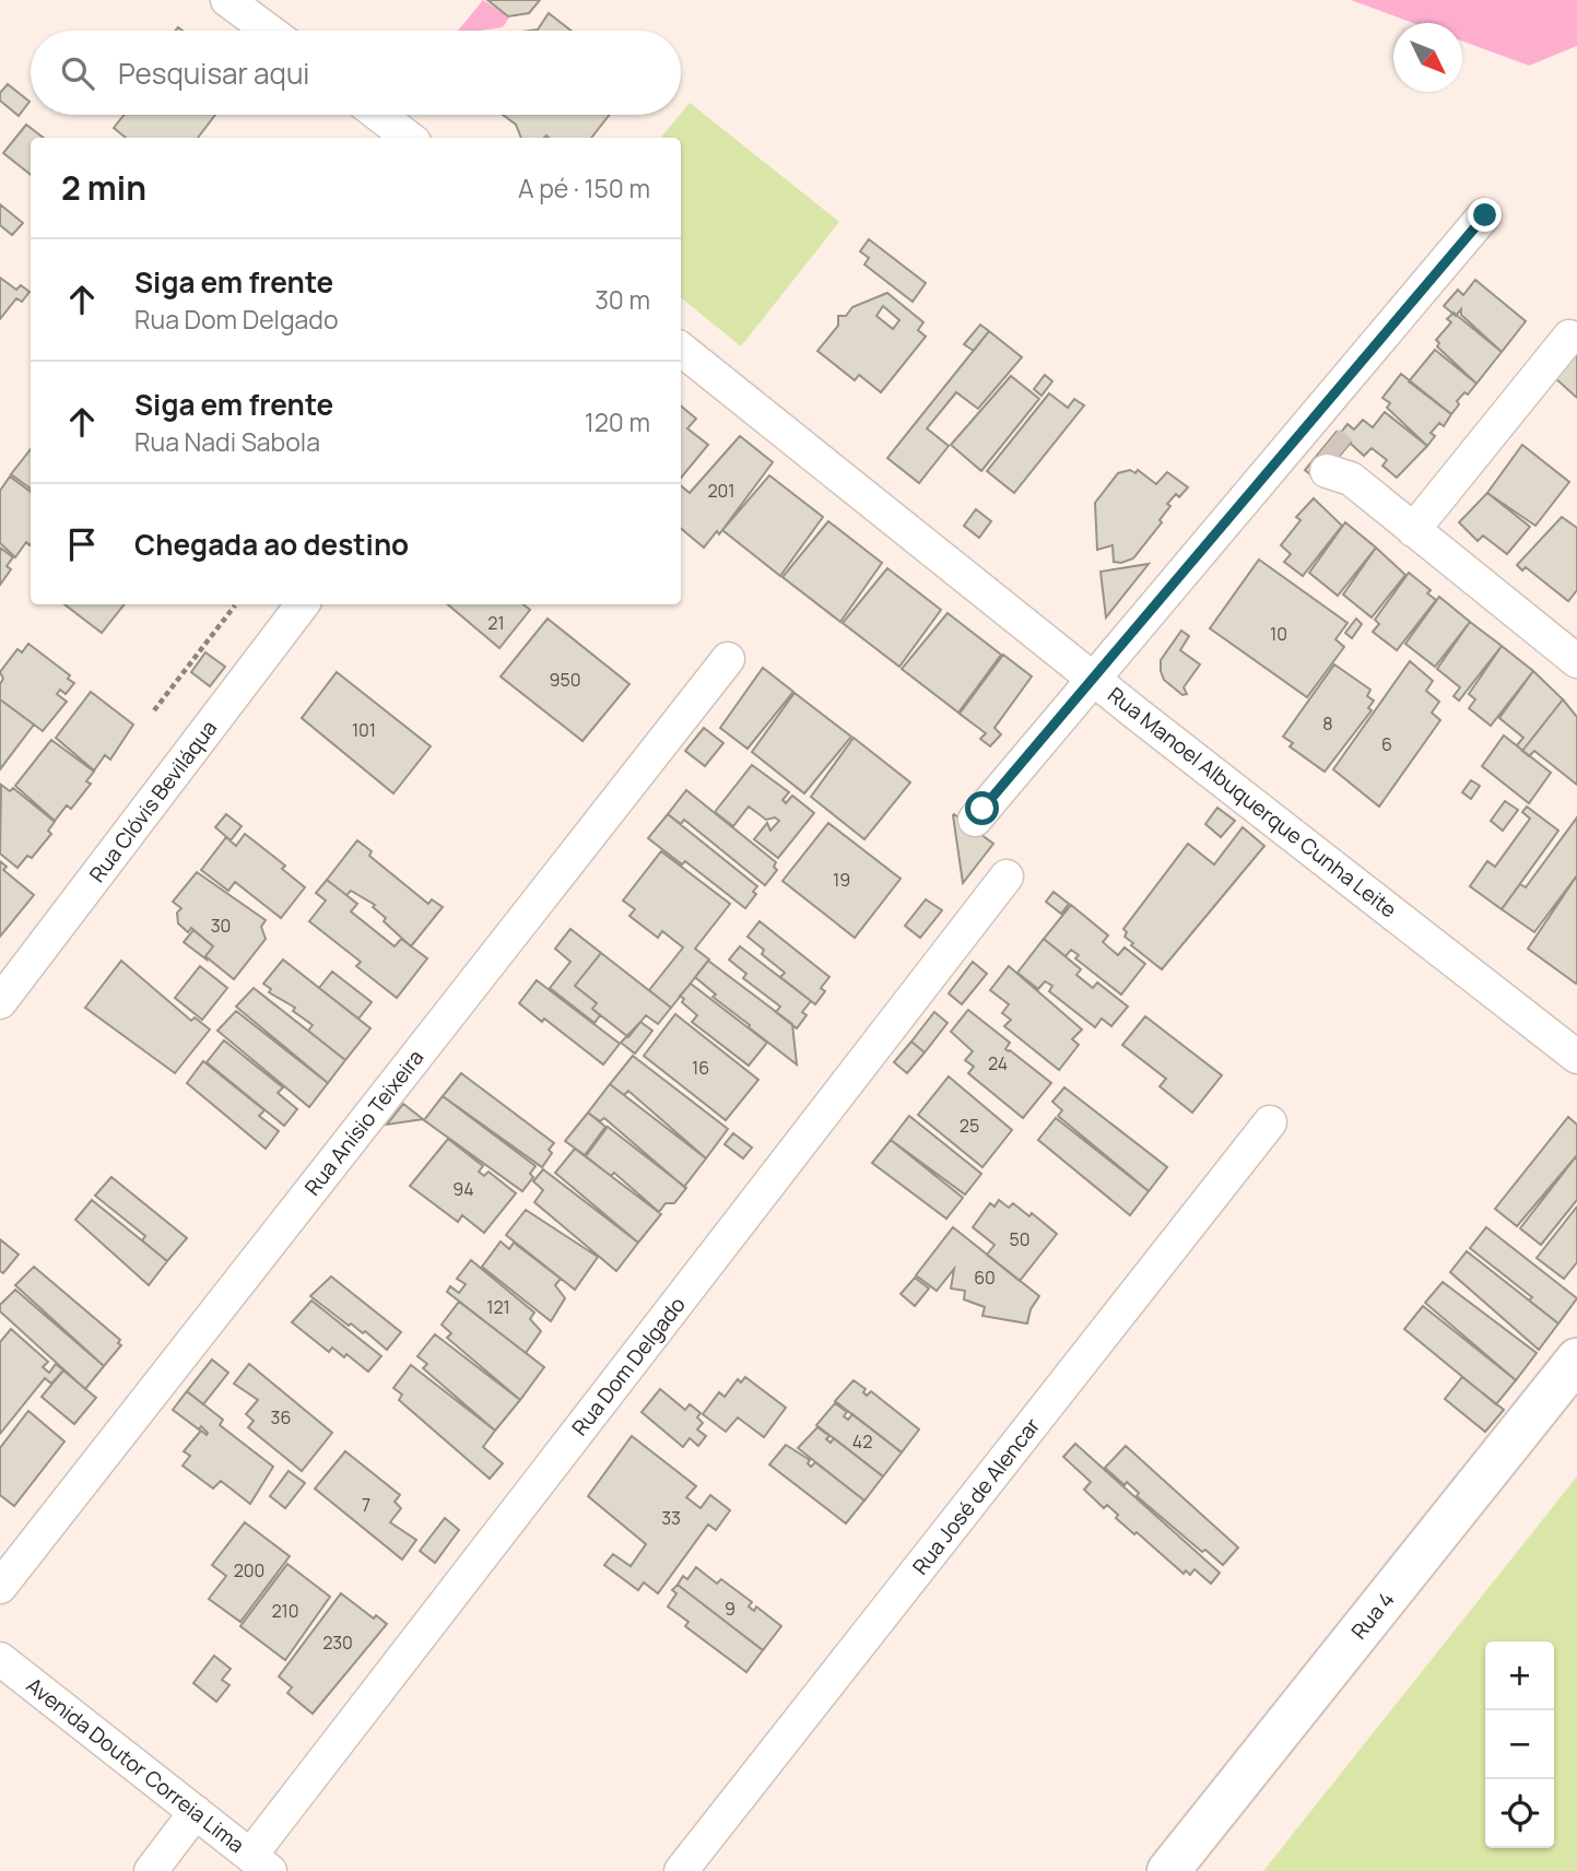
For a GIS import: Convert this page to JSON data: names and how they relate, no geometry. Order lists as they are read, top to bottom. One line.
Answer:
{"streets":{"street":["Rua Clóvis Beviláqua","Rua Manoel Albuquerque Cunha Leite","Rua Anísio Teixeira","Rua Dom Delgado","Rua José de Alencar","Rua 4","Avenida Doutor Correia Lima"]},"crossings":[["Rua Dom Delgado","Avenida Doutor Correia Lima"]],"house_numbers":["201","21","10","950","8","101","6","19","30","24","16","25","94","50","60","121","36","42","7","33","200","9","210","230"],"north":"bottom right","page":{"search":"Pesquisar aqui","heading":["2 min","A pé · 150 m"],"list":[["Siga em frente","Rua Dom Delgado","30 m"],["Siga em frente","Rua Nadi Sabola","120 m"],"Chegada ao destino"],"map_buttons":["+","−"]}}
